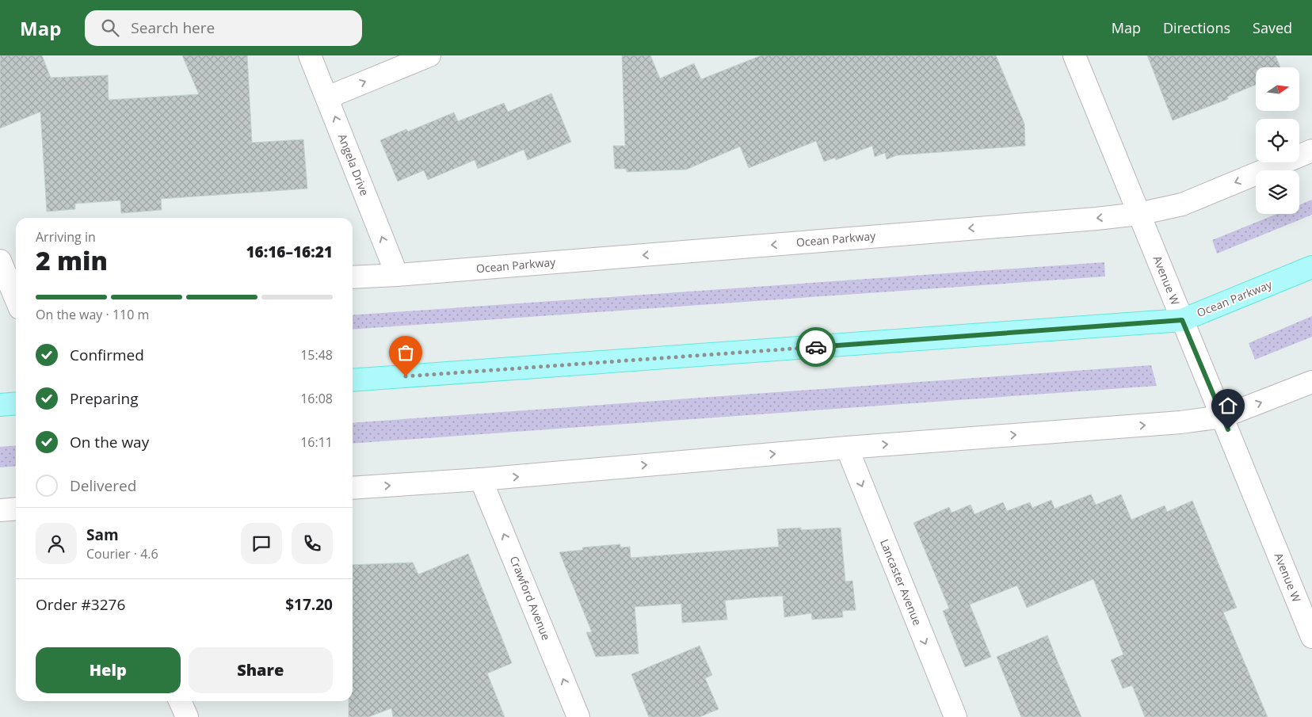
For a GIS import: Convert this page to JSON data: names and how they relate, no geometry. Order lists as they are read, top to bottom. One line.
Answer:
{"streets":{"main road":["Ocean Parkway"],"street":["Angela Drive","Avenue W","Lancaster Avenue","Crawford Avenue"]},"crossings":[["Angela Drive","Ocean Parkway"],["Ocean Parkway","Avenue W"]],"one_way":["Angela Drive","Ocean Parkway","Lancaster Avenue","Crawford Avenue"],"north":"right","page":{"header":"Map","search":"Search here","nav":["Map","Directions","Saved"],"heading":["2 min","Arriving in","16:16–16:21"],"panel":["Sam","Courier · 4.6","Order #3276","$17.20"],"bar":"On the way · 110 m","list":[["Confirmed","15:48"],["Preparing","16:08"],["On the way","16:11"],"Delivered"],"buttons":["Help","Share"]}}
